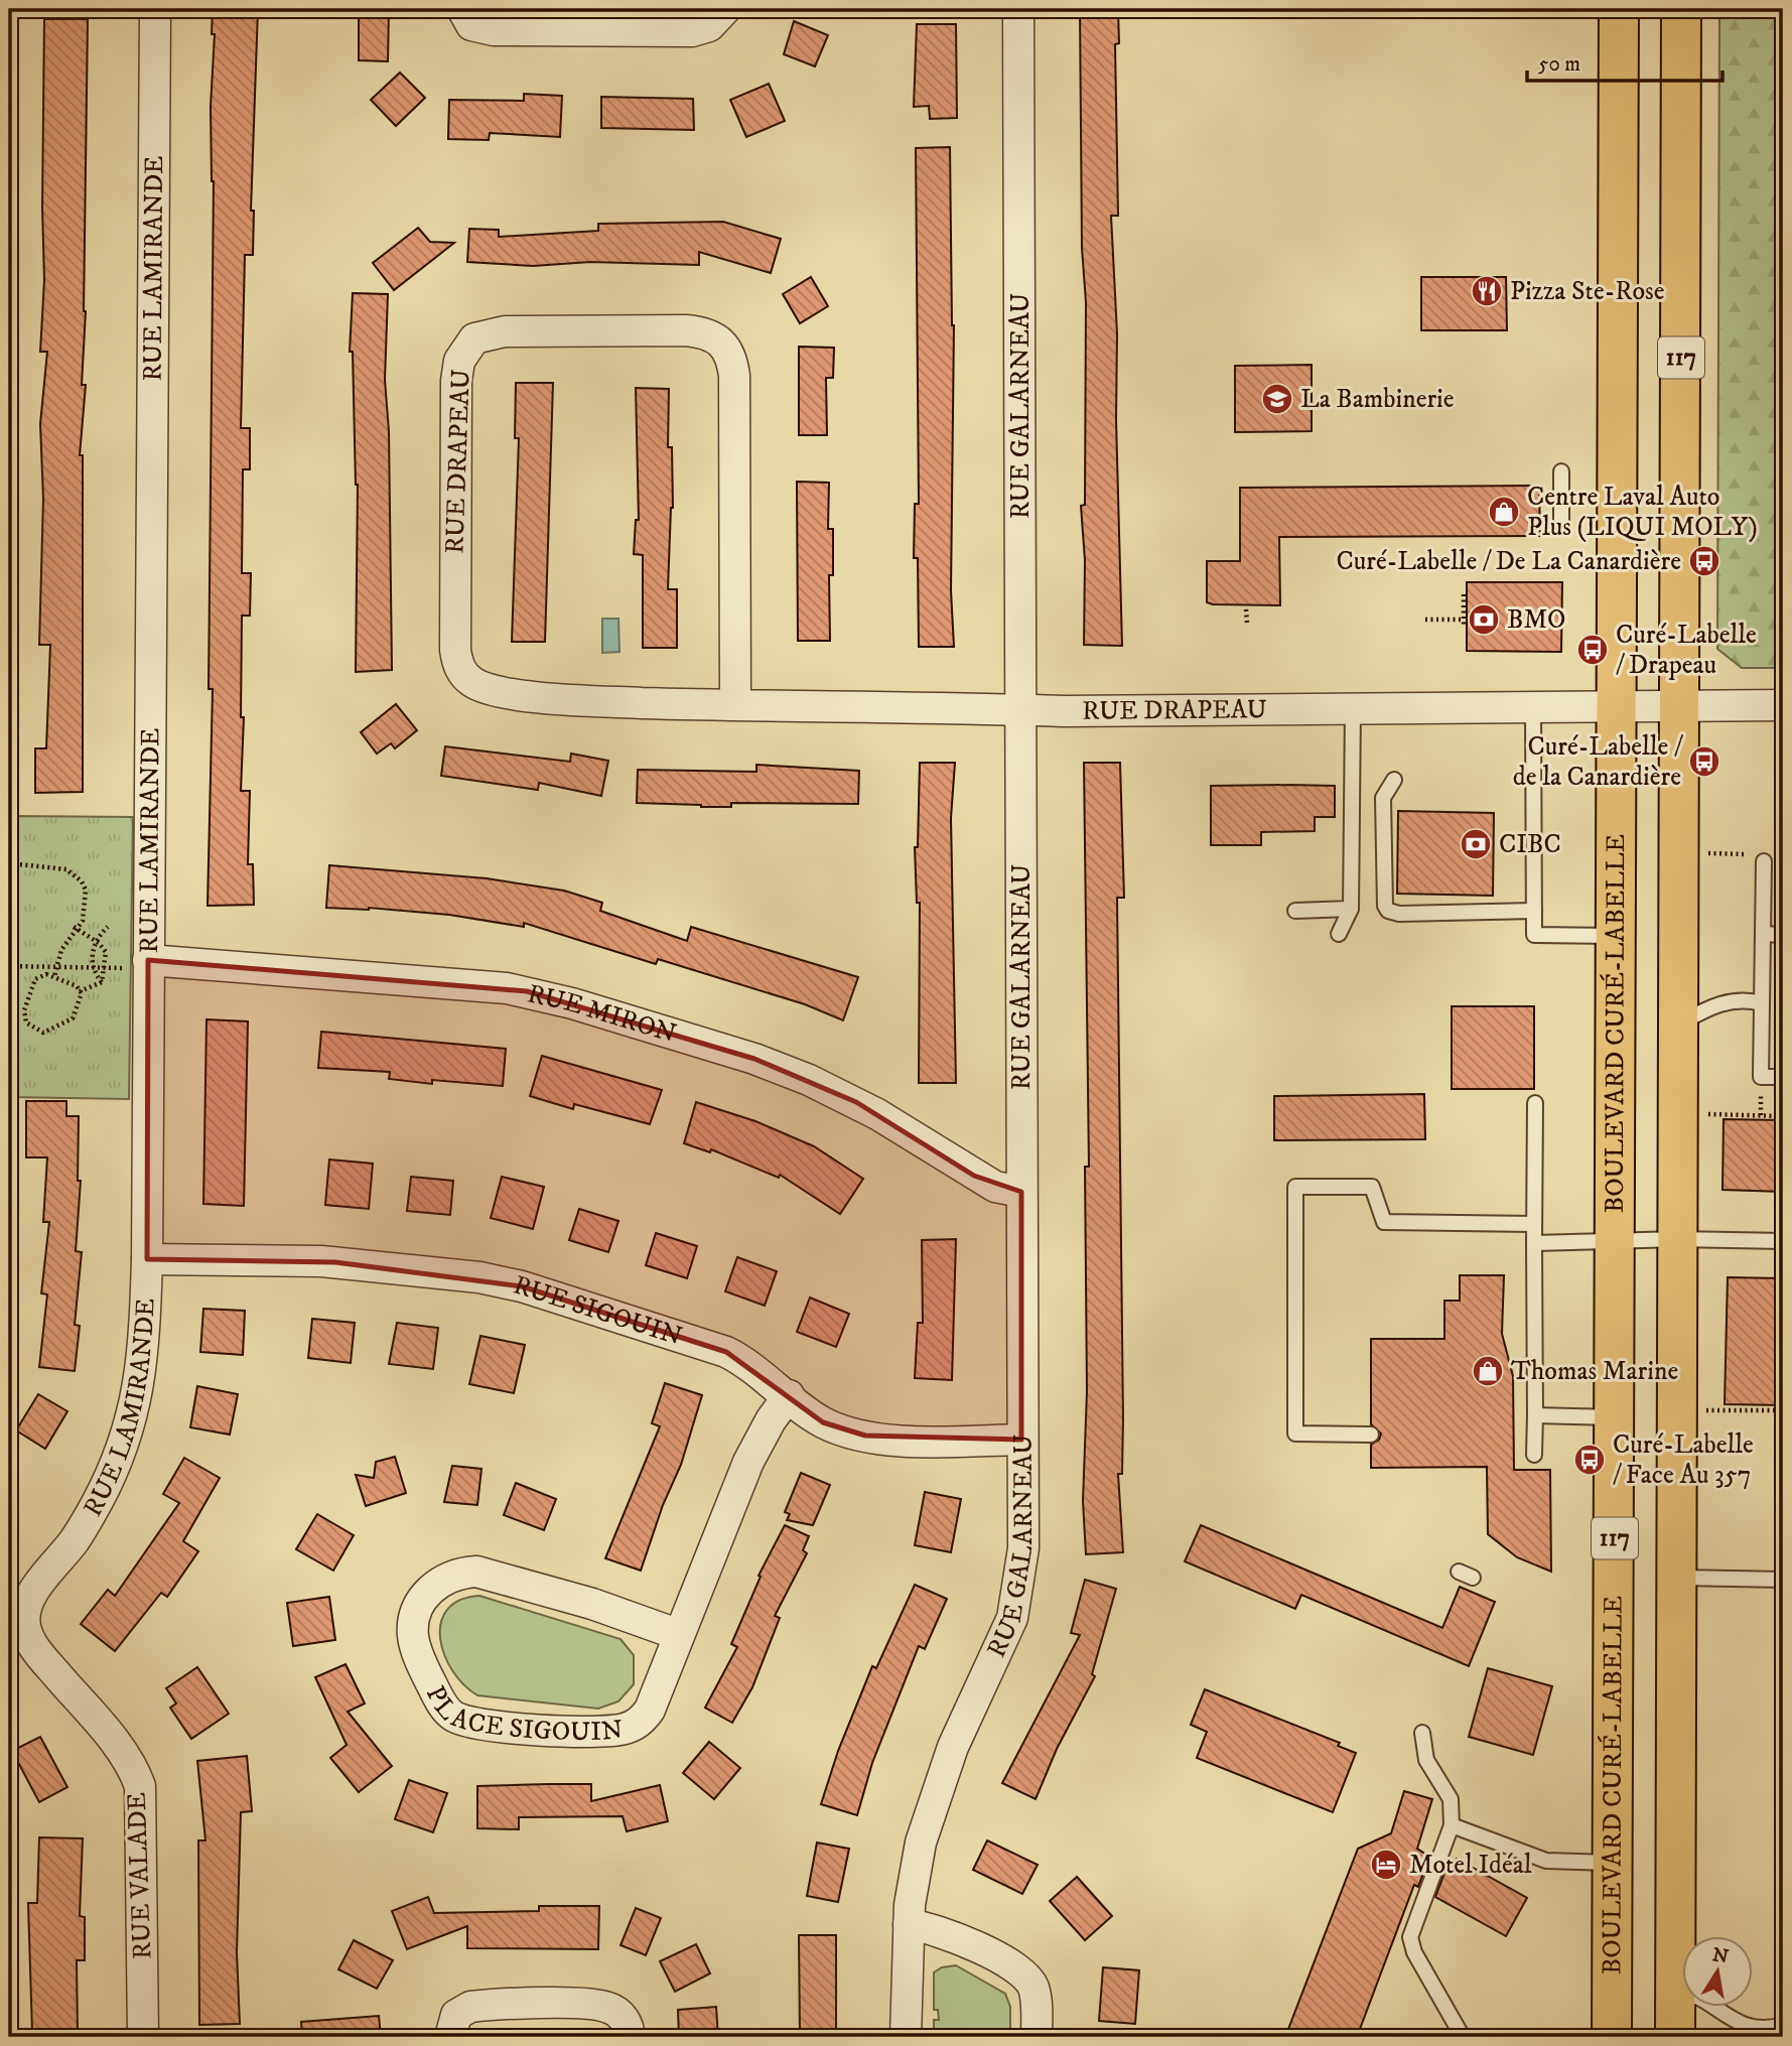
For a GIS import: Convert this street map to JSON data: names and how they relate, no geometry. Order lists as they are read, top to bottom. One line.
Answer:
{"streets":{"main road":["117","BOULEVARD CURÉ-LABELLE"],"street":["RUE LAMIRANDE","RUE GALARNEAU","RUE DRAPEAU","RUE MIRON","RUE SIGOUIN","PLACE SIGOUIN","RUE VALADE"]},"crossings":[["RUE LAMIRANDE","RUE MIRON"],["RUE LAMIRANDE","RUE SIGOUIN"],["RUE LAMIRANDE","RUE VALADE"],["117","RUE DRAPEAU"],["RUE GALARNEAU","RUE DRAPEAU"],["RUE GALARNEAU","RUE MIRON"],["RUE GALARNEAU","RUE SIGOUIN"],["RUE DRAPEAU","BOULEVARD CURÉ-LABELLE"],["RUE SIGOUIN","PLACE SIGOUIN"]],"places":{"restaurant":["Pizza Ste-Rose"],"school or university":["La Bambinerie"],"shop":["Centre Laval Auto Plus (LIQUI MOLY)","Thomas Marine"],"bus stop":["Curé-Labelle / De La Canardière","Curé-Labelle / Drapeau","Curé-Labelle / de la Canardière","Curé-Labelle / Face Au 357"],"bank":["BMO","CIBC"],"hotel":["Motel Idéal"]},"scale_bar":"50 m","north":"top"}
